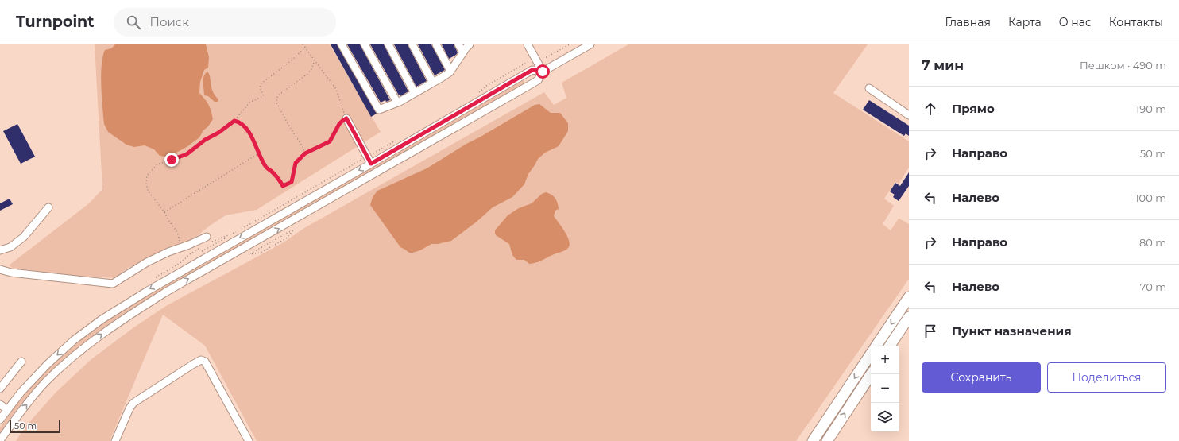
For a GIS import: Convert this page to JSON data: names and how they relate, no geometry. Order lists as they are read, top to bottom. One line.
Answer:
{"scale_bar":"50 m","page":{"header":"Turnpoint","search":"Поиск","nav":["Главная","Карта","О нас","Контакты"],"heading":["7 мин","Пешком · 490 m"],"list":[["Прямо","190 m"],["Направо","50 m"],["Налево","100 m"],["Направо","80 m"],["Налево","70 m"],"Пункт назначения"],"map_buttons":["+","−"],"buttons":["Сохранить","Поделиться"],"scale":"50 m"}}
